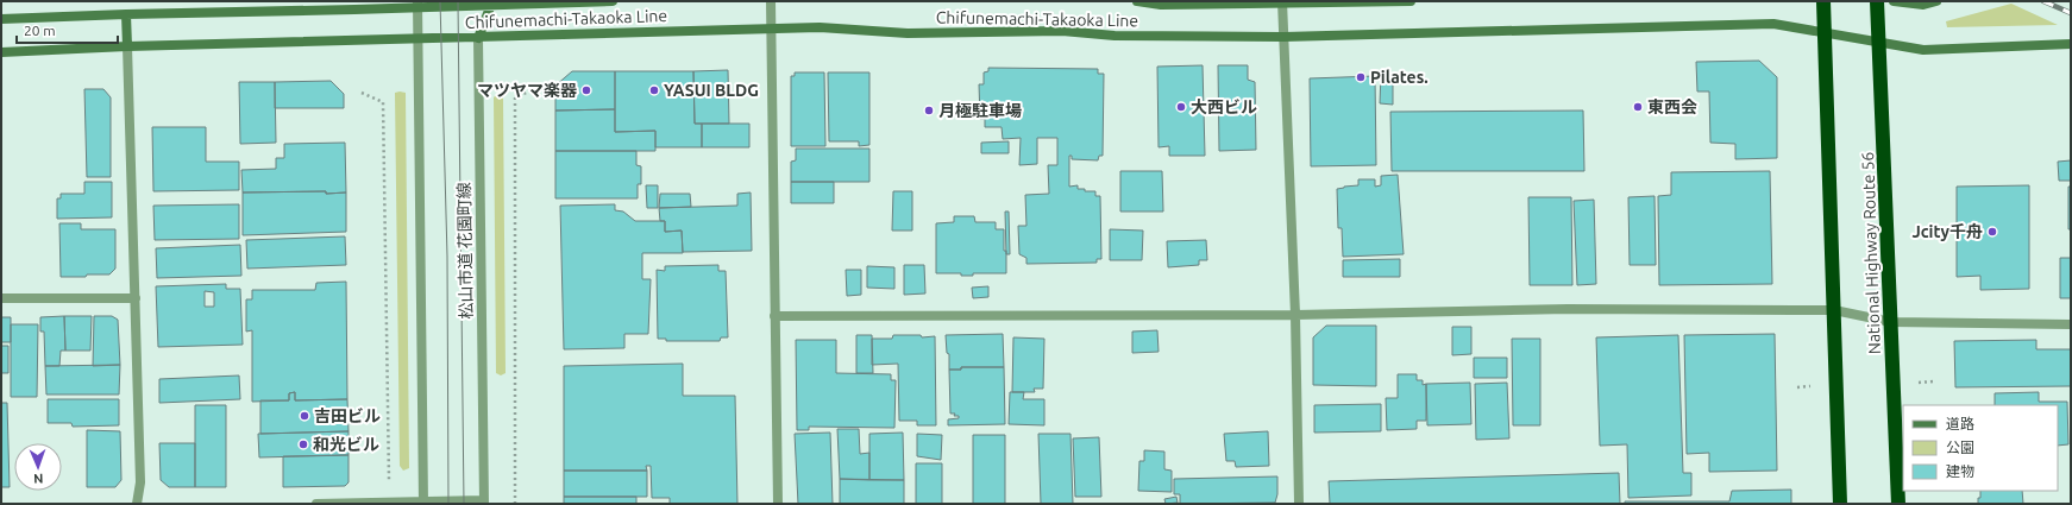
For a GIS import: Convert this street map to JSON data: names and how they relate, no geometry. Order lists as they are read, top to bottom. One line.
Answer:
{"streets":{"highway":["National Highway Route 56"],"street":["Chifunemachi-Takaoka Line","松山市道 花園町線"]},"crossings":[["Chifunemachi-Takaoka Line","松山市道 花園町線"],["Chifunemachi-Takaoka Line","National Highway Route 56"]],"places":["Pilates.","マツヤマ楽器","YASUI BLDG","大西ビル","東西会","月極駐車場","Jcity千舟","吉田ビル","和光ビル"],"legend":["道路","公園","建物"],"scale_bar":"20 m","north":"bottom"}
